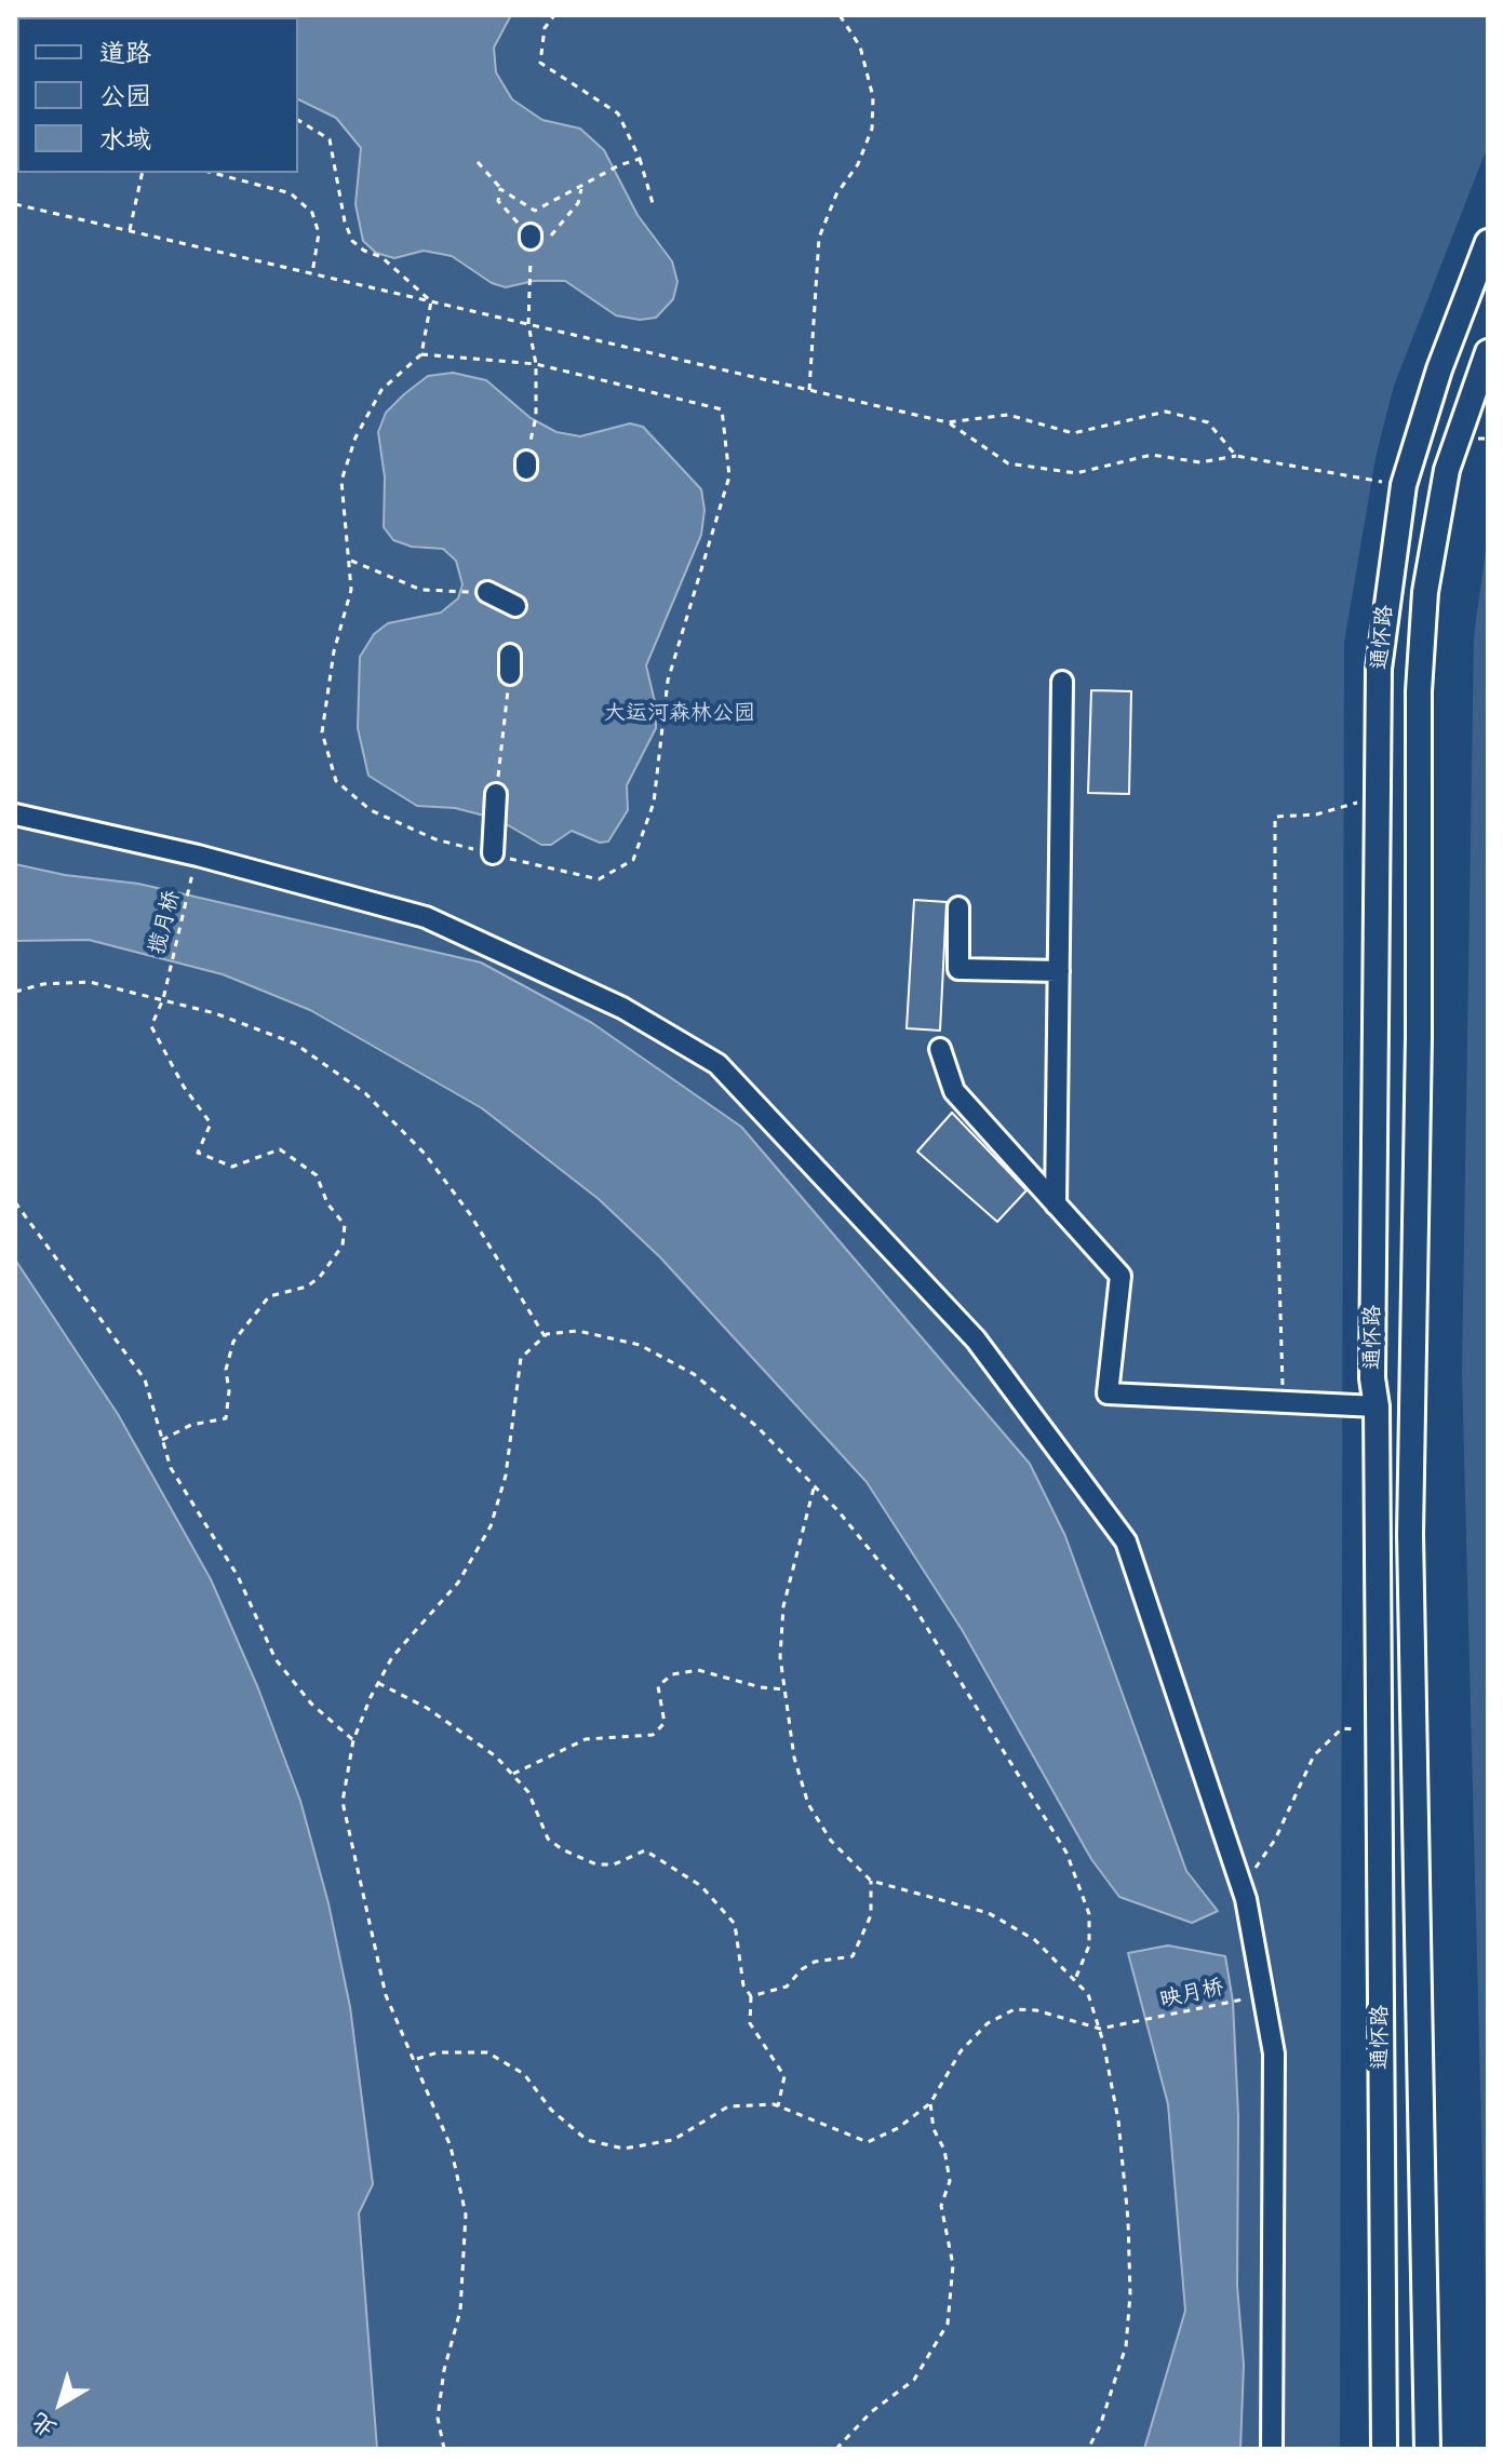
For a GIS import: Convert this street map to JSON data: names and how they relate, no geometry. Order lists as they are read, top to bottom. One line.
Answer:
{"streets":{"main road":["通怀路"],"path":["揽月桥","映月桥"]},"parks":["大运河森林公园"],"legend":["道路","公园","水域"],"north":"bottom left"}
